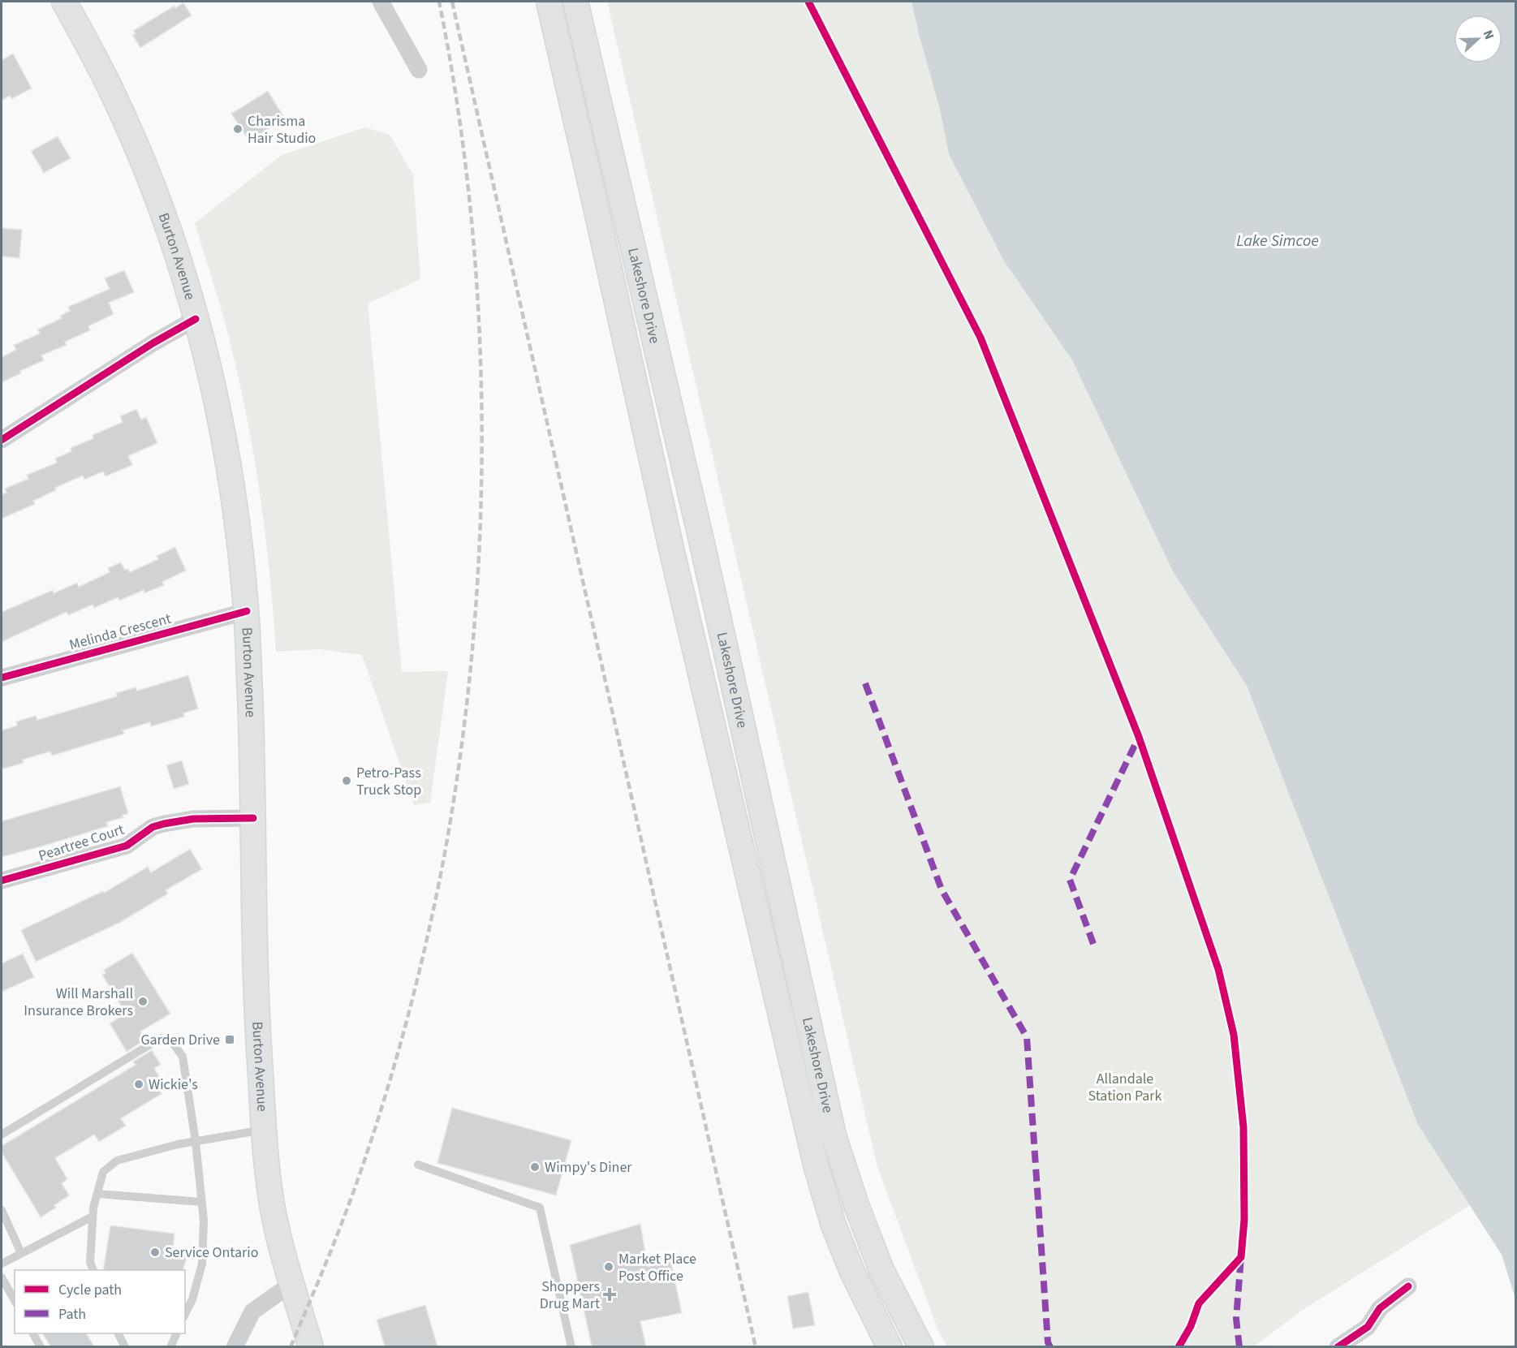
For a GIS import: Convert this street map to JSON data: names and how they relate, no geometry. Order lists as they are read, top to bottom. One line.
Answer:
{"streets":{"main road":["Burton Avenue","Lakeshore Drive"],"street":["Melinda Crescent","Peartree Court"]},"crossings":[["Burton Avenue","Melinda Crescent"],["Burton Avenue","Peartree Court"]],"water":["Lake Simcoe"],"parks":["Allandale Station Park"],"places":{"other":["Charisma Hair Studio","Petro-Pass Truck Stop","Will Marshall Insurance Brokers","Wickie's","Wimpy's Diner","Service Ontario","Market Place Post Office"],"transit":["Garden Drive"],"health":["Shoppers Drug Mart"]},"legend":["Cycle path","Path"],"north":"right"}
